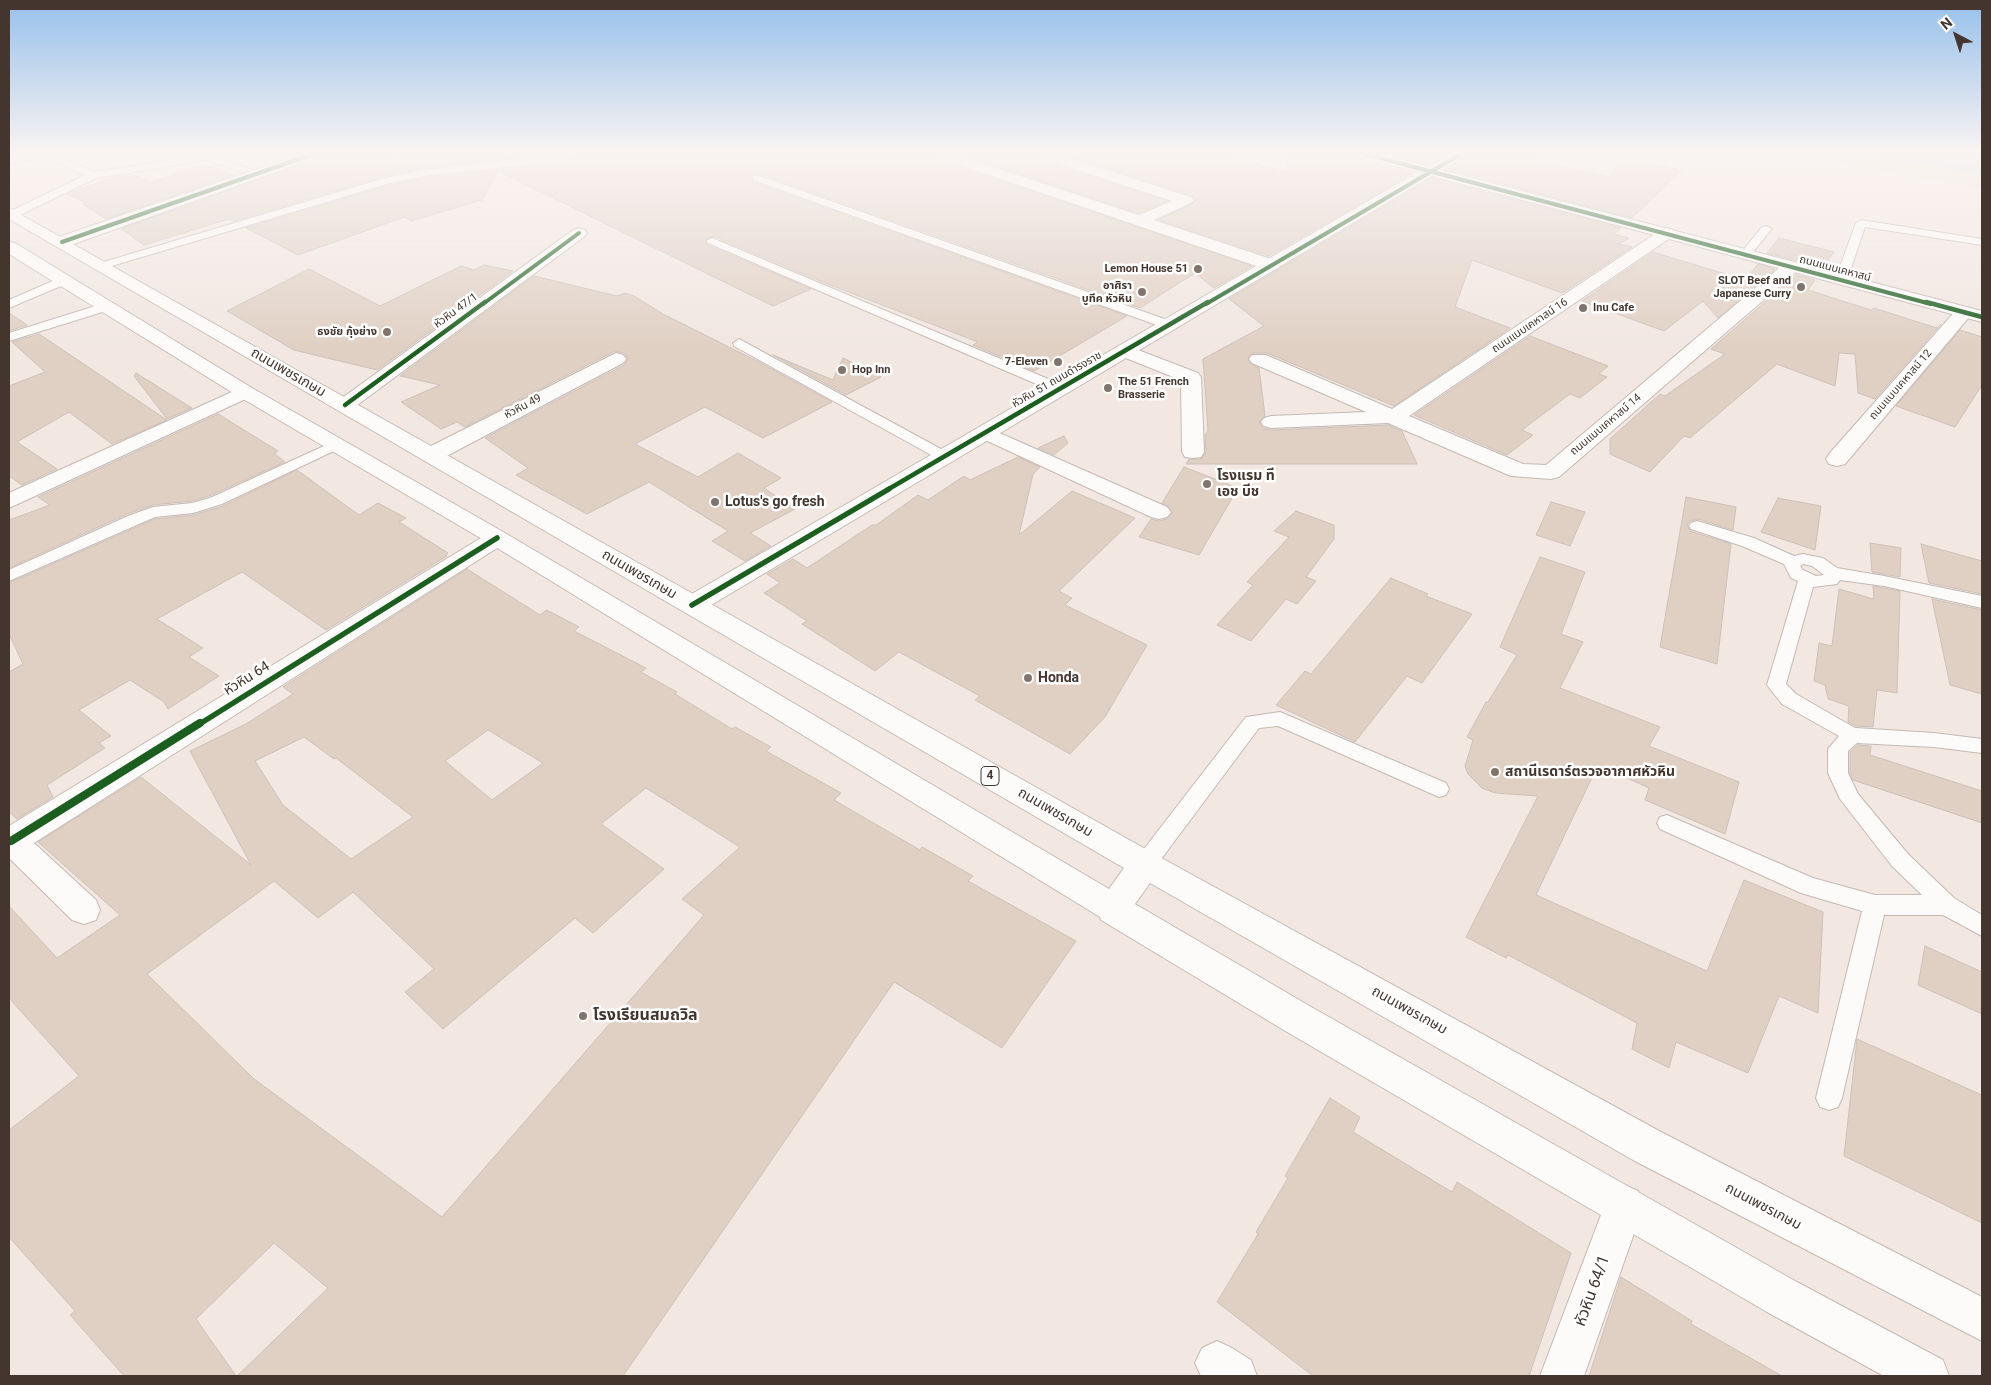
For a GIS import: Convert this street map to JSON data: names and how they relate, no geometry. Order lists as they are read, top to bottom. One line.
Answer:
{"streets":{"street":["ถนนแนบเคหาสน์","หัวหิน 47/1","ถนนแนบเคหาสน์ 16","ถนนเพชรเกษม","หัวหิน 51 ถนนดำรงราช","ถนนแนบเคหาสน์ 12","หัวหิน 49","ถนนแนบเคหาสน์ 14","หัวหิน 64","4","หัวหิน 64/1"]},"crossings":[["ถนนแนบเคหาสน์","ถนนแนบเคหาสน์ 16"],["ถนนแนบเคหาสน์","ถนนแนบเคหาสน์ 12"],["ถนนแนบเคหาสน์","ถนนแนบเคหาสน์ 14"],["หัวหิน 47/1","ถนนเพชรเกษม"],["ถนนแนบเคหาสน์ 16","ถนนแนบเคหาสน์ 14"],["ถนนเพชรเกษม","หัวหิน 51 ถนนดำรงราช"],["ถนนเพชรเกษม","หัวหิน 49"]],"places":["Lemon House 51","SLOT Beef and Japanese Curry","อาศิรา บูทีค หัวหิน","Inu Cafe","ธงชัย กุ้งย่าง","7-Eleven","Hop Inn","The 51 French Brasserie","โรงแรม ที เอช บีช","Lotus's go fresh","Honda","สถานีเรดาร์ตรวจอากาศหัวหิน","โรงเรียนสมถวิล"],"north":"top left"}
